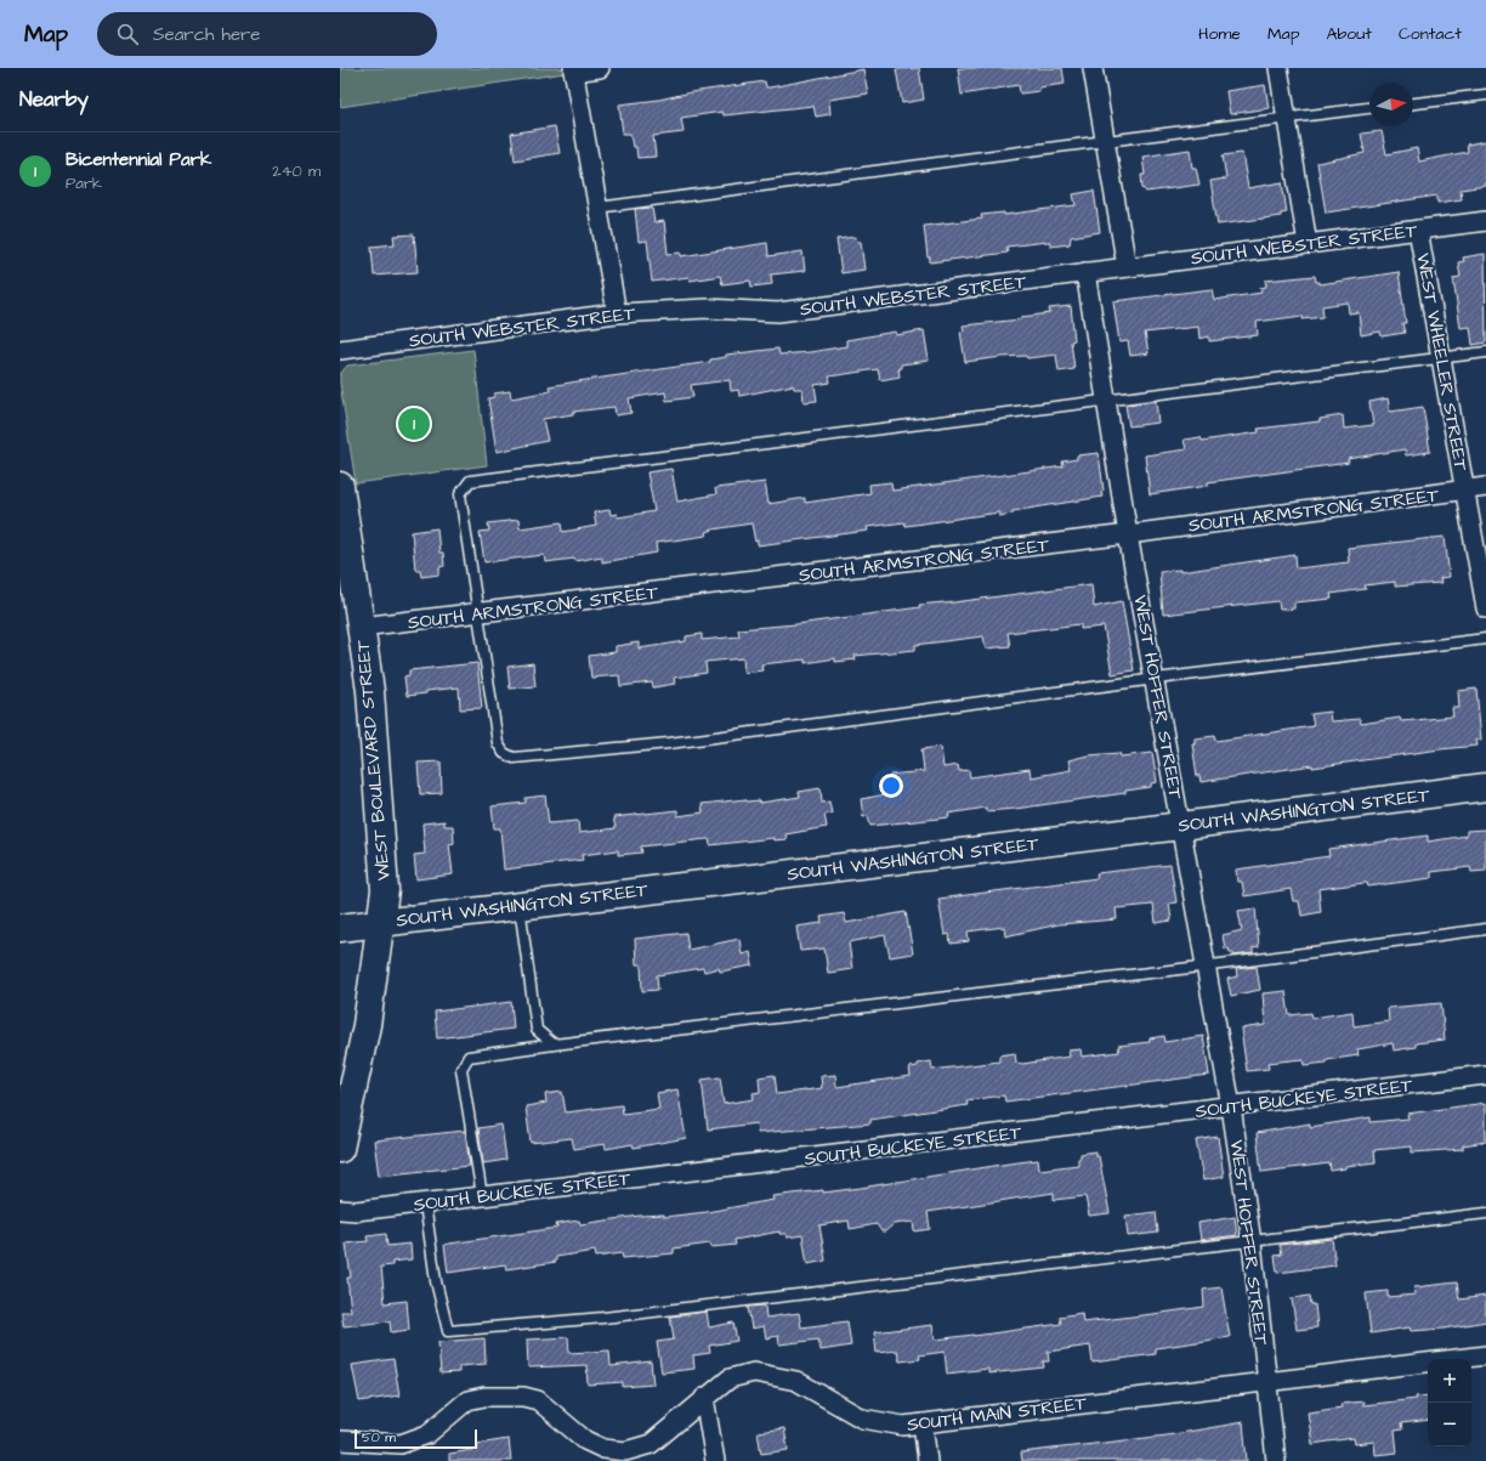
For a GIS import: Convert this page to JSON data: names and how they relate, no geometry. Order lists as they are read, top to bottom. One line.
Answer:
{"streets":{"main road":["WEST BOULEVARD STREET","SOUTH WASHINGTON STREET"],"street":["SOUTH WEBSTER STREET","WEST WHEELER STREET","SOUTH ARMSTRONG STREET","WEST HOFFER STREET","SOUTH BUCKEYE STREET","SOUTH MAIN STREET"]},"crossings":[["SOUTH WEBSTER STREET","WEST WHEELER STREET"],["SOUTH WEBSTER STREET","WEST HOFFER STREET"],["WEST WHEELER STREET","SOUTH ARMSTRONG STREET"],["SOUTH ARMSTRONG STREET","WEST HOFFER STREET"],["SOUTH ARMSTRONG STREET","WEST BOULEVARD STREET"],["WEST HOFFER STREET","SOUTH WASHINGTON STREET"],["WEST HOFFER STREET","SOUTH BUCKEYE STREET"],["WEST HOFFER STREET","SOUTH MAIN STREET"],["WEST BOULEVARD STREET","SOUTH WASHINGTON STREET"]],"scale_bar":"50 m","north":"right","page":{"header":"Map","search":"Search here","nav":["Home","Map","About","Contact"],"heading":"Nearby","list":[{"mark":"1","name":"Bicentennial Park","note":"Park","value":"240 m"}],"pins":"1","map_buttons":["+","−"],"scale":"50 m"}}
